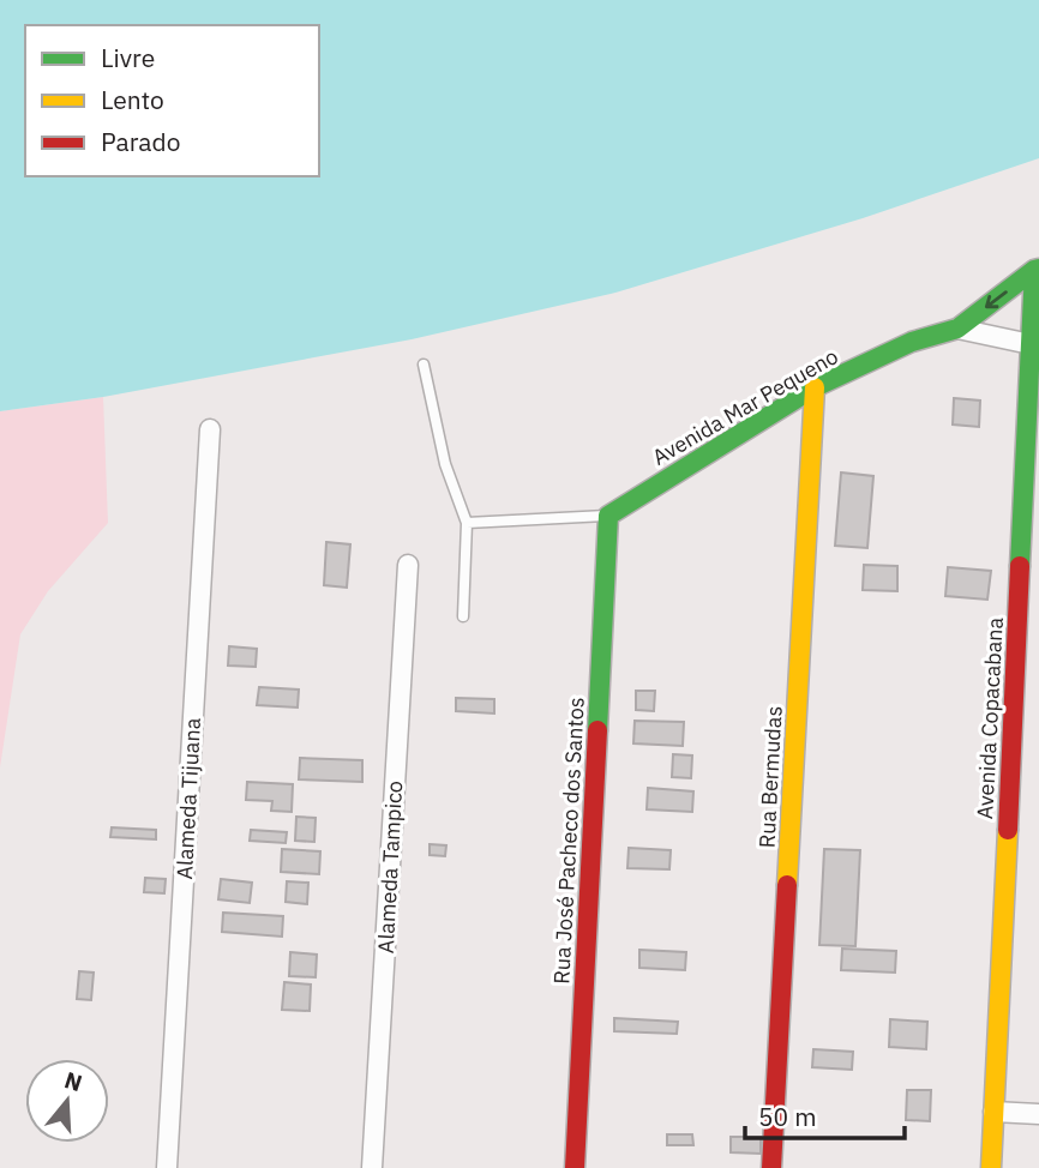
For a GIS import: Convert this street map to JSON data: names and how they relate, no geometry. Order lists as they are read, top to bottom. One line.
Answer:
{"streets":{"street":["Avenida Mar Pequeno","Avenida Copacabana","Rua Bermudas","Alameda Tijuana","Rua José Pacheco dos Santos","Alameda Tampico"]},"crossings":[["Avenida Mar Pequeno","Avenida Copacabana"],["Avenida Mar Pequeno","Rua Bermudas"],["Avenida Mar Pequeno","Rua José Pacheco dos Santos"]],"legend":["Livre","Lento","Parado"],"scale_bar":"50 m","north":"top"}
